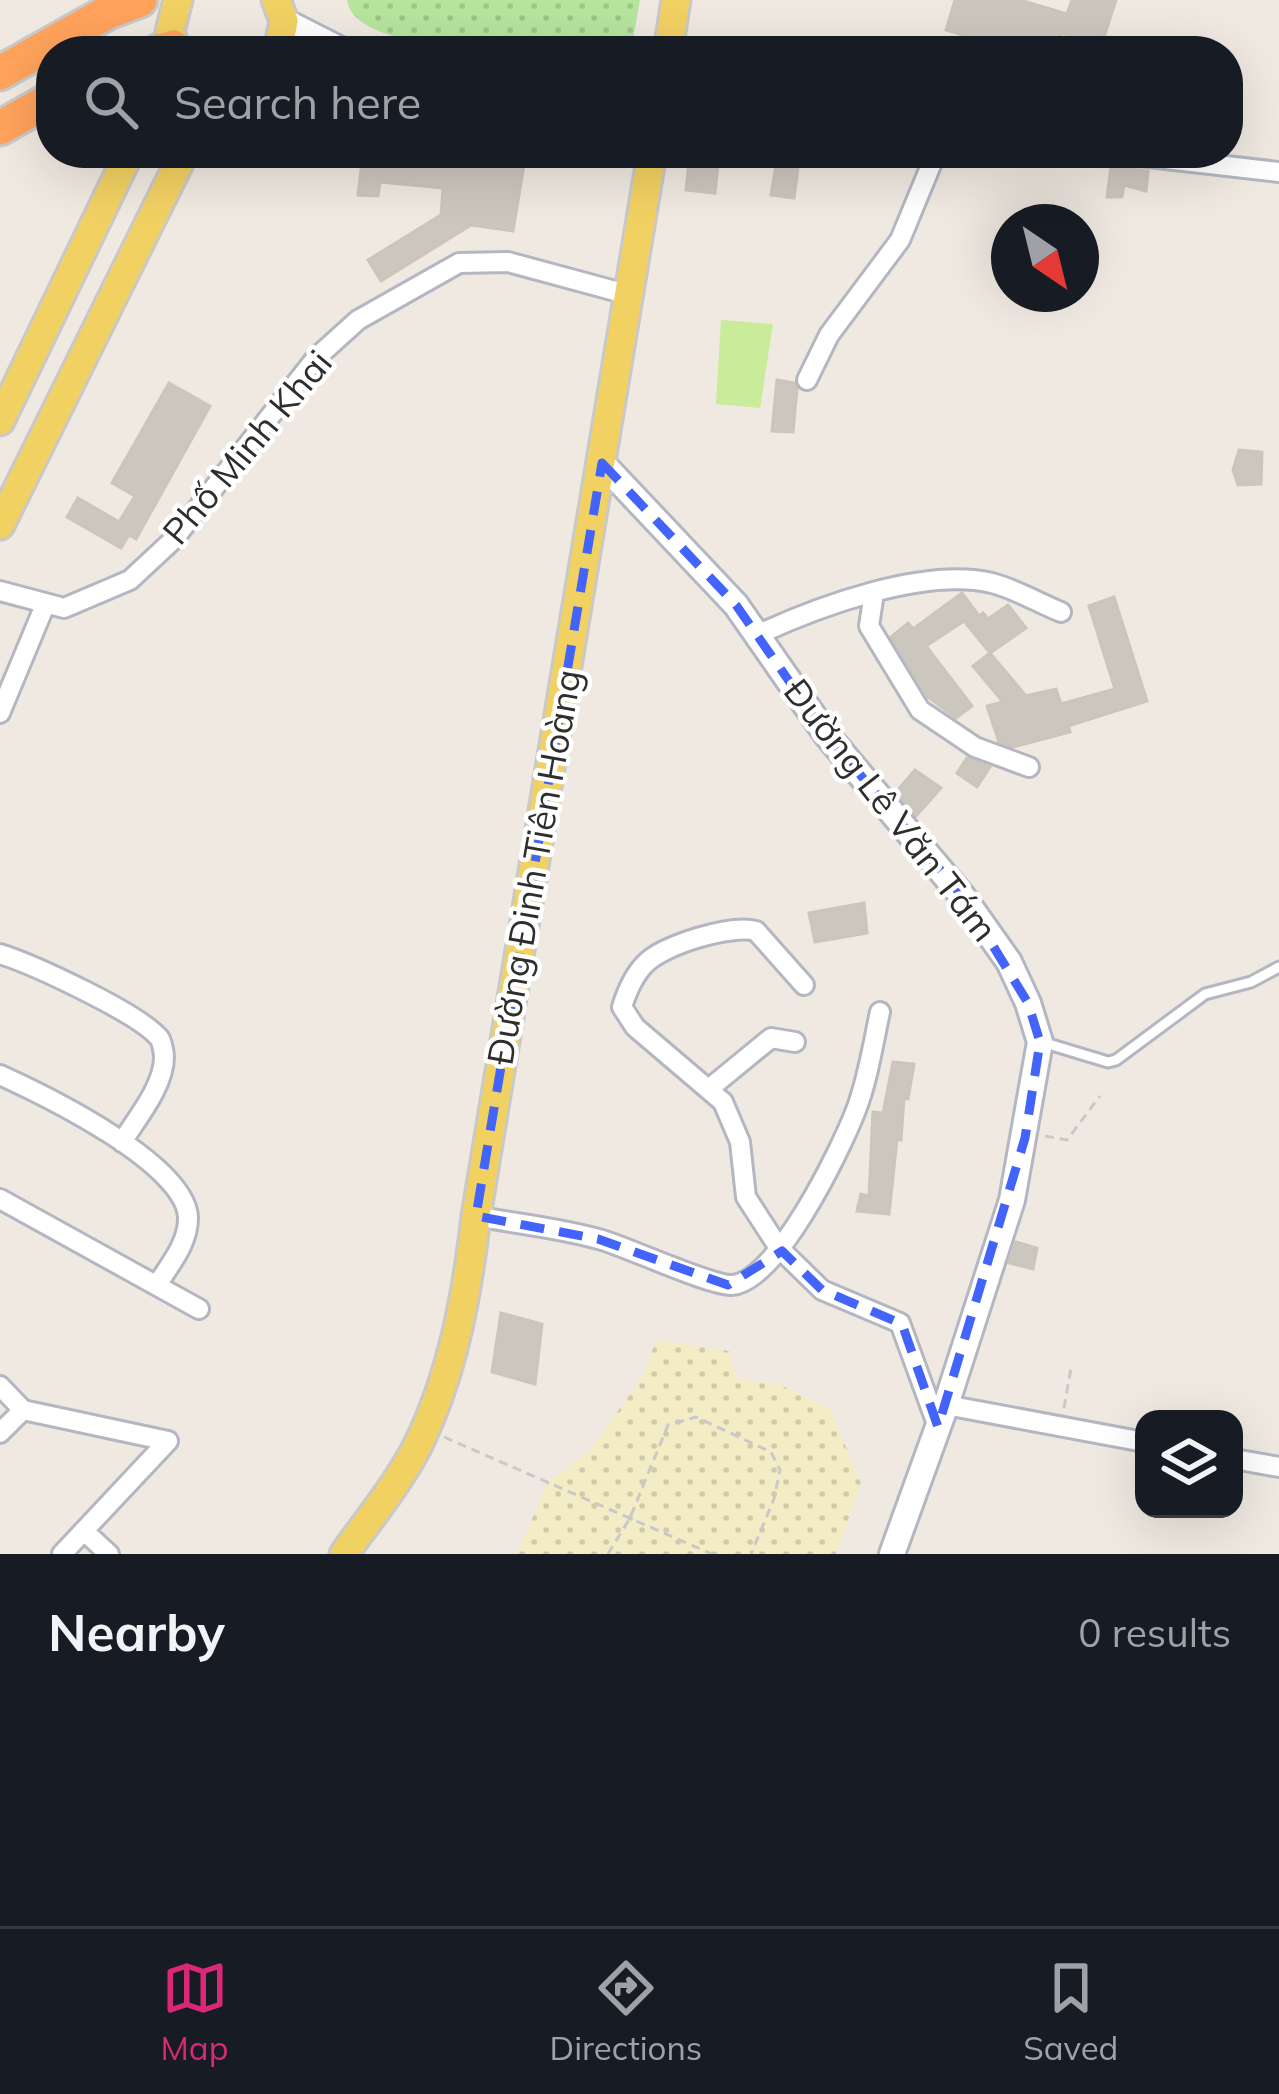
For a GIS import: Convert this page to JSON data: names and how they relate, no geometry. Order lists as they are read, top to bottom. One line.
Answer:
{"streets":{"main road":["Đường Đinh Tiên Hoàng"],"street":["Phố Minh Khai","Đường Lê Văn Tám"]},"crossings":[["Phố Minh Khai","Đường Đinh Tiên Hoàng"],["Đường Lê Văn Tám","Đường Đinh Tiên Hoàng"]],"north":"bottom right","page":{"search":"Search here","heading":["Nearby","0 results"],"nav":["Map","Directions","Saved"]}}
